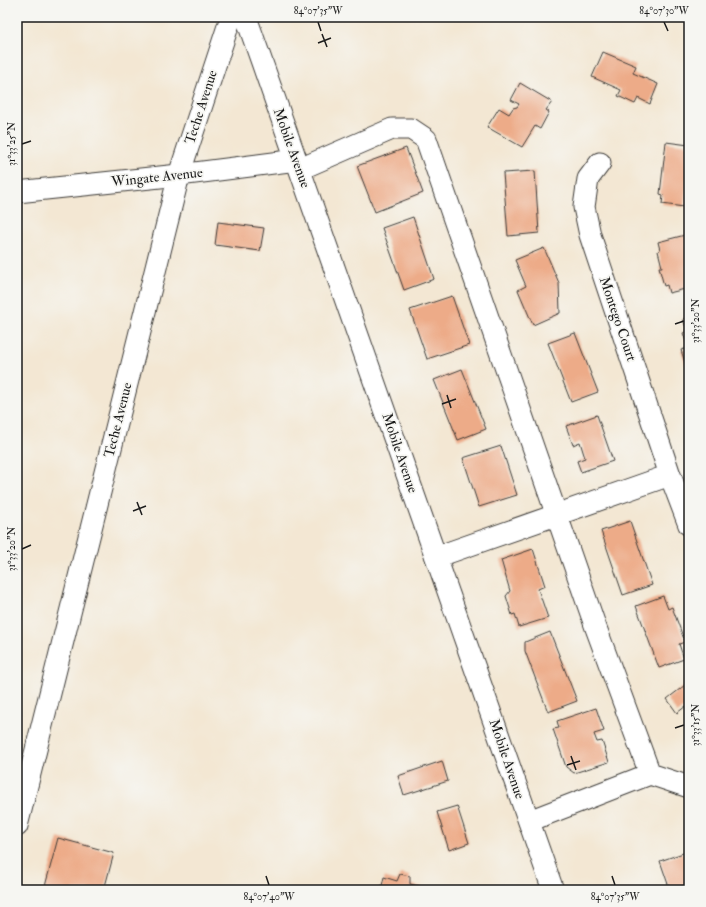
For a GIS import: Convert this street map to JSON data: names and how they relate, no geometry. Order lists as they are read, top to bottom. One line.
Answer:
{"streets":{"street":["Teche Avenue","Mobile Avenue","Wingate Avenue","Montego Court"]},"crossings":[["Teche Avenue","Wingate Avenue"],["Mobile Avenue","Wingate Avenue"]],"coordinates":["84°07'35\"W","84°07'30\"W","31°33'25\"N","31°33'20\"N","31°33'15\"N","84°07'40\"W"]}
